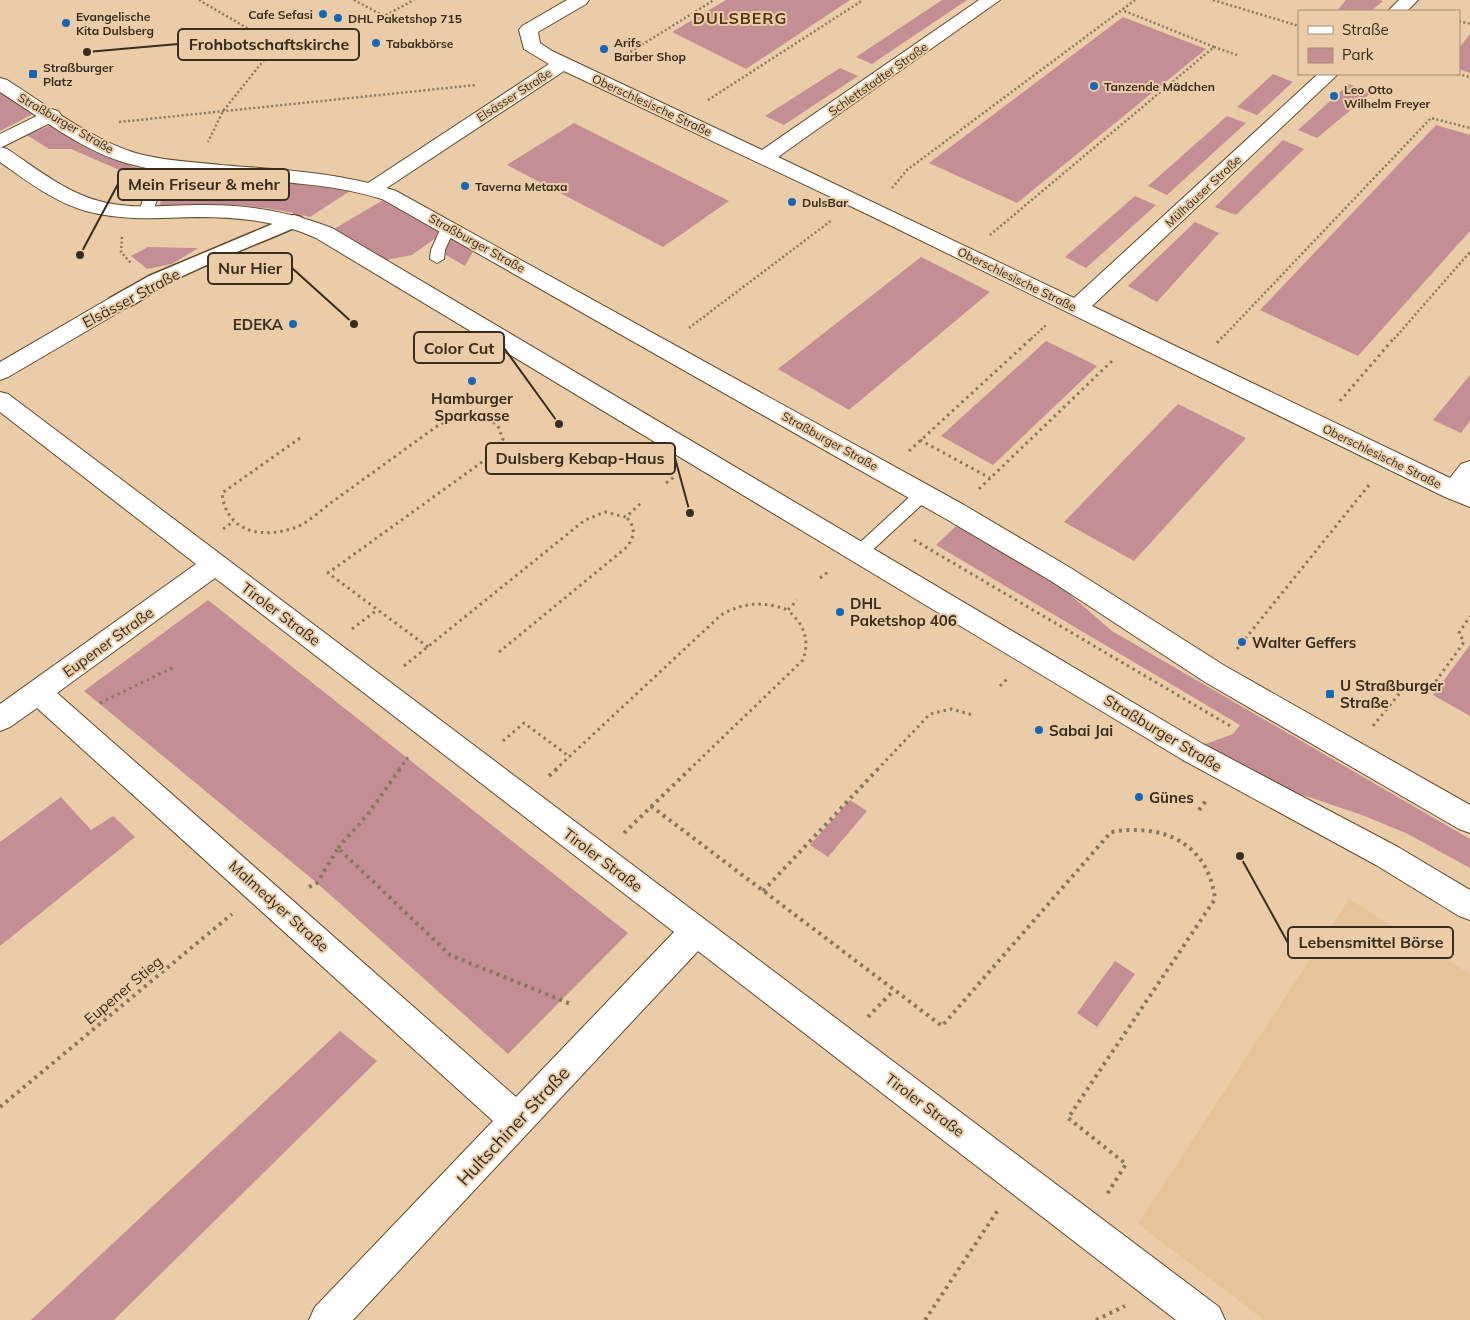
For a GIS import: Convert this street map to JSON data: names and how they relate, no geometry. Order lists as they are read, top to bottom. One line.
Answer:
{"streets":{"street":["Schlettstadter Straße","Elsässer Straße","Oberschlesische Straße","Straßburger Straße","Mülhäuser Straße","Tiroler Straße","Eupener Straße","Malmedyer Straße","Hultschiner Straße"],"path":["Eupener Stieg"]},"crossings":[["Schlettstadter Straße","Oberschlesische Straße"],["Elsässer Straße","Oberschlesische Straße"],["Elsässer Straße","Straßburger Straße"],["Oberschlesische Straße","Mülhäuser Straße"],["Tiroler Straße","Eupener Straße"],["Tiroler Straße","Hultschiner Straße"],["Eupener Straße","Malmedyer Straße"],["Malmedyer Straße","Eupener Stieg"],["Malmedyer Straße","Hultschiner Straße"]],"districts":["DULSBERG"],"places":{"other":["Cafe Sefasi","DHL Paketshop 715","Evangelische Kita Dulsberg","Tabakbörse","Arifs Barber Shop","Frohbotschaftskirche","Tanzende Mädchen","Leo Otto Wilhelm Freyer","Taverna Metaxa","DulsBar","Mein Friseur & mehr","EDEKA","Nur Hier","Hamburger Sparkasse","Color Cut","Dulsberg Kebap-Haus","DHL Paketshop 406","Walter Geffers","Sabai Jai","Günes","Lebensmittel Börse"],"transit":["Straßburger Platz","U Straßburger Straße"]},"legend":["Straße","Park"]}
